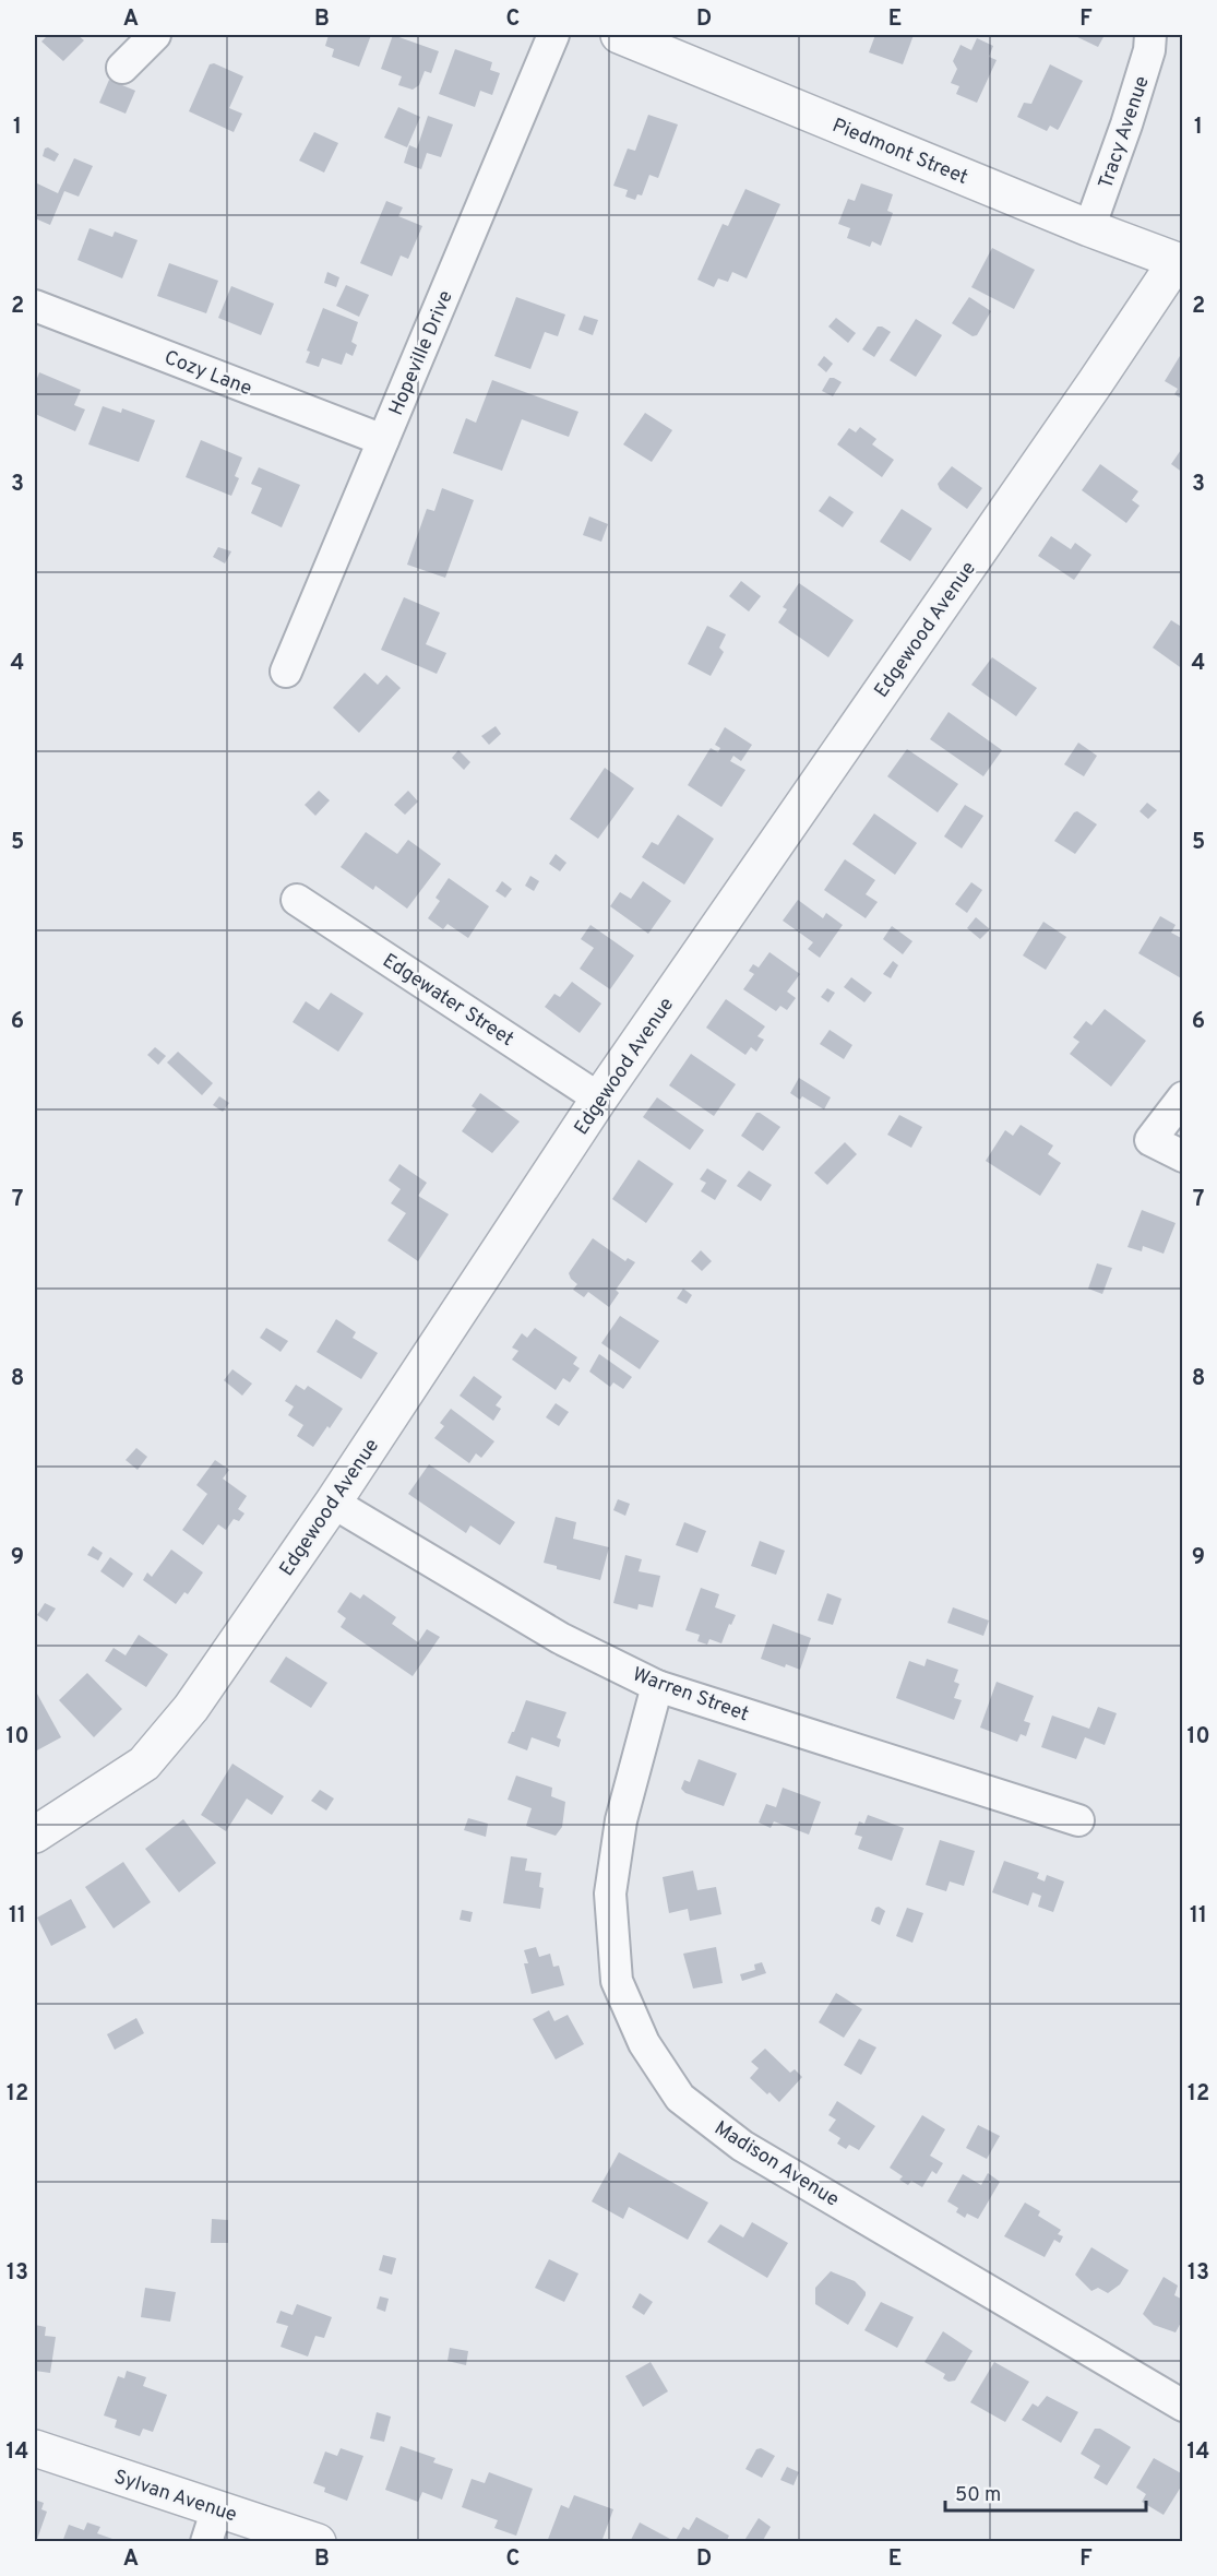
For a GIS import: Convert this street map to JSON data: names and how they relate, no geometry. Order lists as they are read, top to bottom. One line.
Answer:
{"streets":{"street":["Tracy Avenue","Piedmont Street","Hopeville Drive","Cozy Lane","Edgewood Avenue","Edgewater Street","Warren Street","Madison Avenue","Sylvan Avenue"]},"crossings":[["Tracy Avenue","Piedmont Street"],["Piedmont Street","Edgewood Avenue"],["Hopeville Drive","Cozy Lane"],["Edgewood Avenue","Edgewater Street"],["Edgewood Avenue","Warren Street"],["Warren Street","Madison Avenue"]],"scale_bar":"50 m","grid":{"columns":["A","B","C","D","E","F"],"rows":["1","2","3","4","5","6","7","8","9","10","11","12","13","14"]}}
